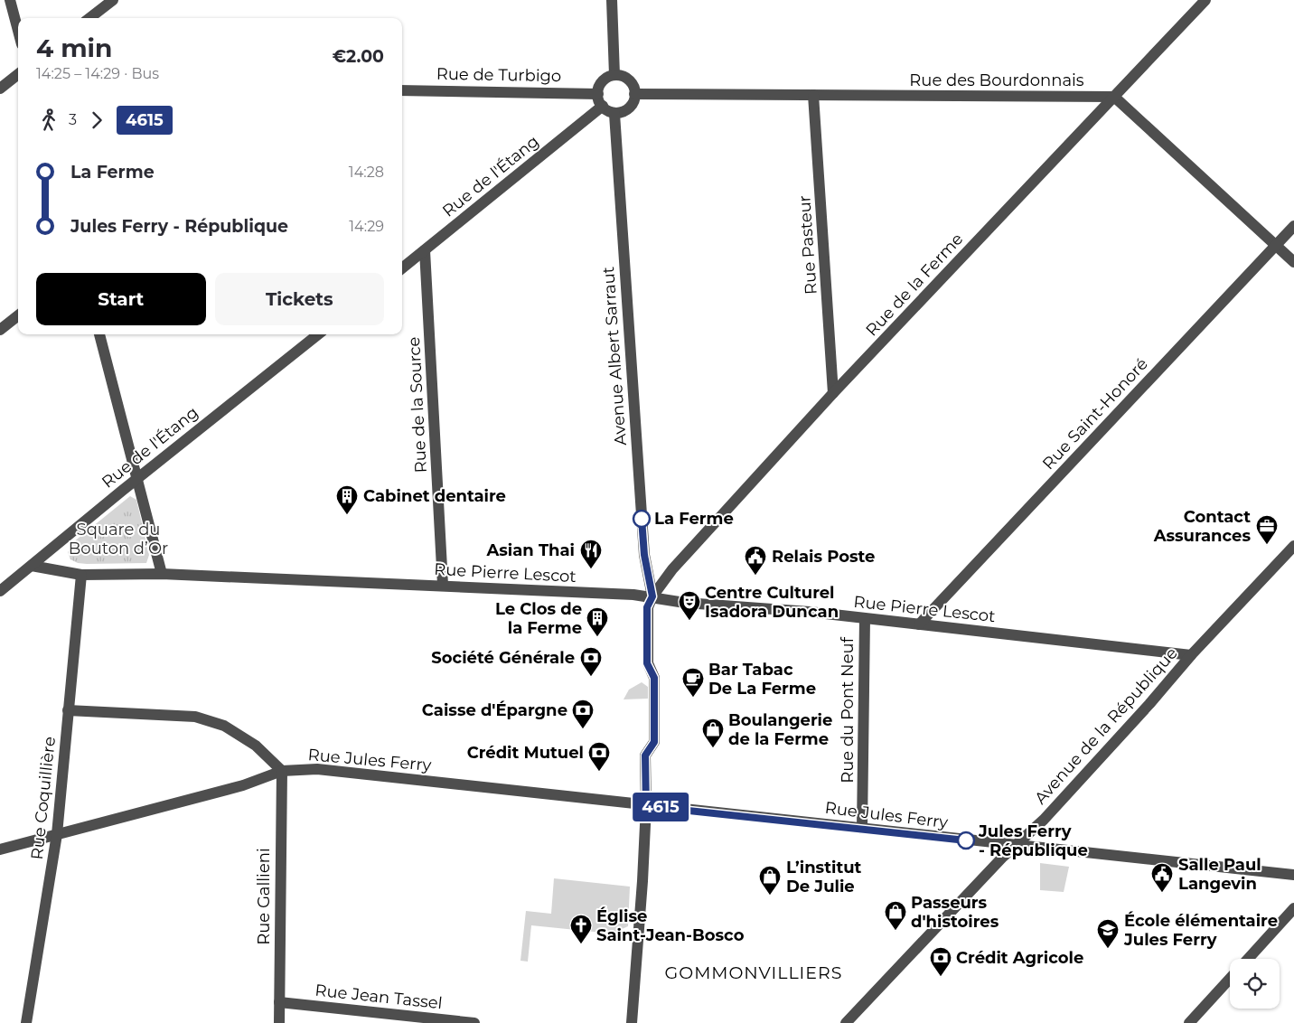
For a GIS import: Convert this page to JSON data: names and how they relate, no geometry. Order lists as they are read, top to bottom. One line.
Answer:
{"streets":{"street":["Rue de Turbigo","Rue des Bourdonnais","Rue de l'Étang","Rue Pasteur","Rue de la Ferme","Avenue Albert Sarraut","Rue de la Source","Rue Saint-Honoré","Rue Pierre Lescot","Rue du Pont Neuf","Avenue de la République","Rue Jules Ferry","Rue Coquillière","Rue Gallieni","Rue Jean Tassel"]},"crossings":[["Rue de Turbigo","Rue des Bourdonnais"],["Rue de Turbigo","Rue de l'Étang"],["Rue de Turbigo","Avenue Albert Sarraut"],["Rue des Bourdonnais","Rue de l'Étang"],["Rue des Bourdonnais","Rue Pasteur"],["Rue des Bourdonnais","Rue de la Ferme"],["Rue des Bourdonnais","Avenue Albert Sarraut"],["Rue de l'Étang","Avenue Albert Sarraut"],["Rue de l'Étang","Rue de la Source"],["Rue de l'Étang","Rue Pierre Lescot"],["Rue Pasteur","Rue de la Ferme"],["Rue de la Ferme","Avenue Albert Sarraut"],["Rue de la Ferme","Rue Pierre Lescot"],["Avenue Albert Sarraut","Rue Pierre Lescot"],["Rue de la Source","Rue Pierre Lescot"],["Rue Saint-Honoré","Rue Pierre Lescot"],["Rue Pierre Lescot","Rue du Pont Neuf"],["Rue Pierre Lescot","Avenue de la République"],["Rue Pierre Lescot","Rue Coquillière"],["Rue du Pont Neuf","Rue Jules Ferry"],["Avenue de la République","Rue Jules Ferry"],["Rue Jules Ferry","Rue Coquillière"],["Rue Jules Ferry","Rue Gallieni"],["Rue Gallieni","Rue Jean Tassel"]],"districts":["GOMMONVILLIERS"],"parks":["Square du Bouton d’Or"],"places":{"building":["Cabinet dentaire","Le Clos de la Ferme"],"other":["La Ferme","Jules Ferry - République"],"office":["Contact Assurances"],"restaurant":["Asian Thai"],"public building":["Relais Poste","Salle Paul Langevin"],"theatre":["Centre Culturel Isadora Duncan"],"bank":["Société Générale","Caisse d'Épargne","Crédit Mutuel","Crédit Agricole"],"cafe":["Bar Tabac De La Ferme"],"shop":["Boulangerie de la Ferme","L’institut De Julie","Passeurs d'histoires"],"church":["Église Saint-Jean-Bosco"],"school or university":["École élémentaire Jules Ferry"]},"lines":["bus line 4615"],"page":{"on_map":"4615","heading":["4 min","14:25 – 14:29 · Bus","€2.00"],"legs":["3","4615"],"list":[{"name":"La Ferme","value":"14:28"},{"name":"Jules Ferry - République","value":"14:29"}],"buttons":["Start","Tickets"]}}
